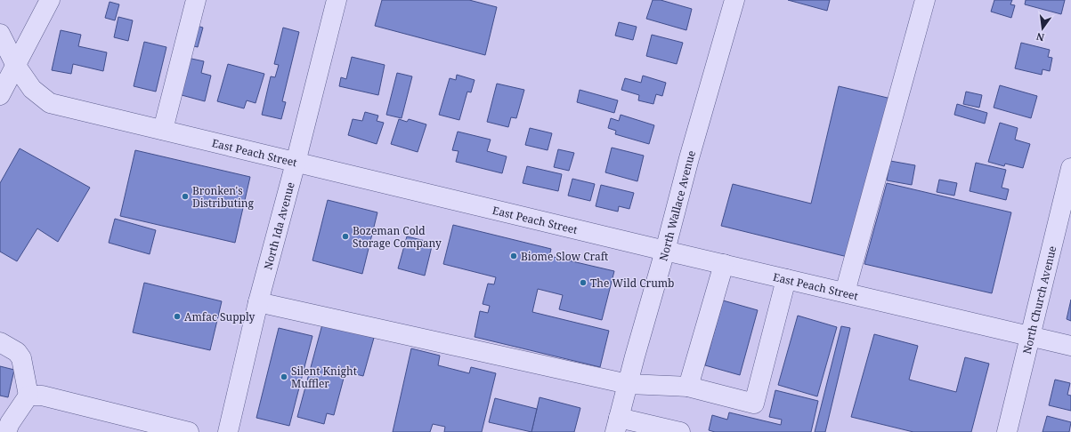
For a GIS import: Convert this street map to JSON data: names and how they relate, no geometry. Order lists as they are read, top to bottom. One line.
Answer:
{"streets":{"street":["East Peach Street","North Wallace Avenue","North Ida Avenue","North Church Avenue"]},"crossings":[["East Peach Street","North Wallace Avenue"],["East Peach Street","North Ida Avenue"],["East Peach Street","North Church Avenue"]],"places":["Bronken's Distributing","Bozeman Cold Storage Company","Biome Slow Craft","The Wild Crumb","Amfac Supply","Silent Knight Muffler"],"north":"bottom"}
